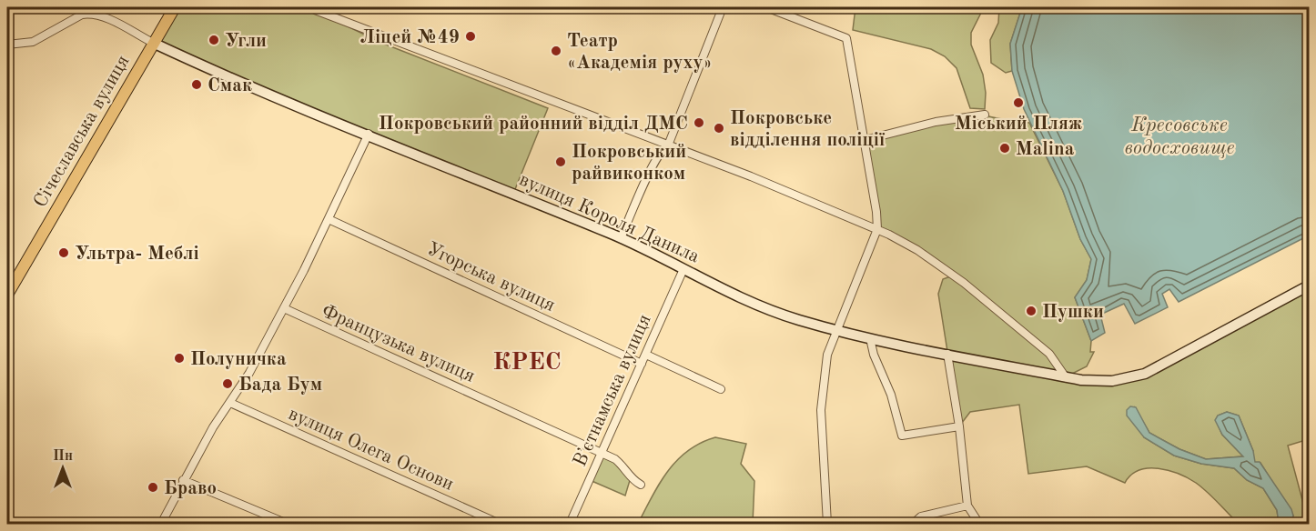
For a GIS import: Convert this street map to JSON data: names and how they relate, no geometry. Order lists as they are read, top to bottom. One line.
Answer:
{"streets":{"main road":["Січеславська вулиця","вулиця Короля Данила"],"street":["Угорська вулиця","Французька вулиця","Вʼєтнамська вулиця","вулиця Олега Основи"]},"crossings":[["Січеславська вулиця","вулиця Короля Данила"],["вулиця Короля Данила","Вʼєтнамська вулиця"],["Угорська вулиця","Вʼєтнамська вулиця"],["Французька вулиця","Вʼєтнамська вулиця"]],"districts":["КРЕС"],"water":["Кресовське водосховище"],"places":["Ліцей №49","Угли","Театр «Академія руху»","Смак","Міський Пляж","Покровський районний відділ ДМС","Покровське відділення поліції","Malina","Покровський райвиконком","Ультра- Меблі","Пушки","Полуничка","Бада Бум","Браво"],"north":"top"}
